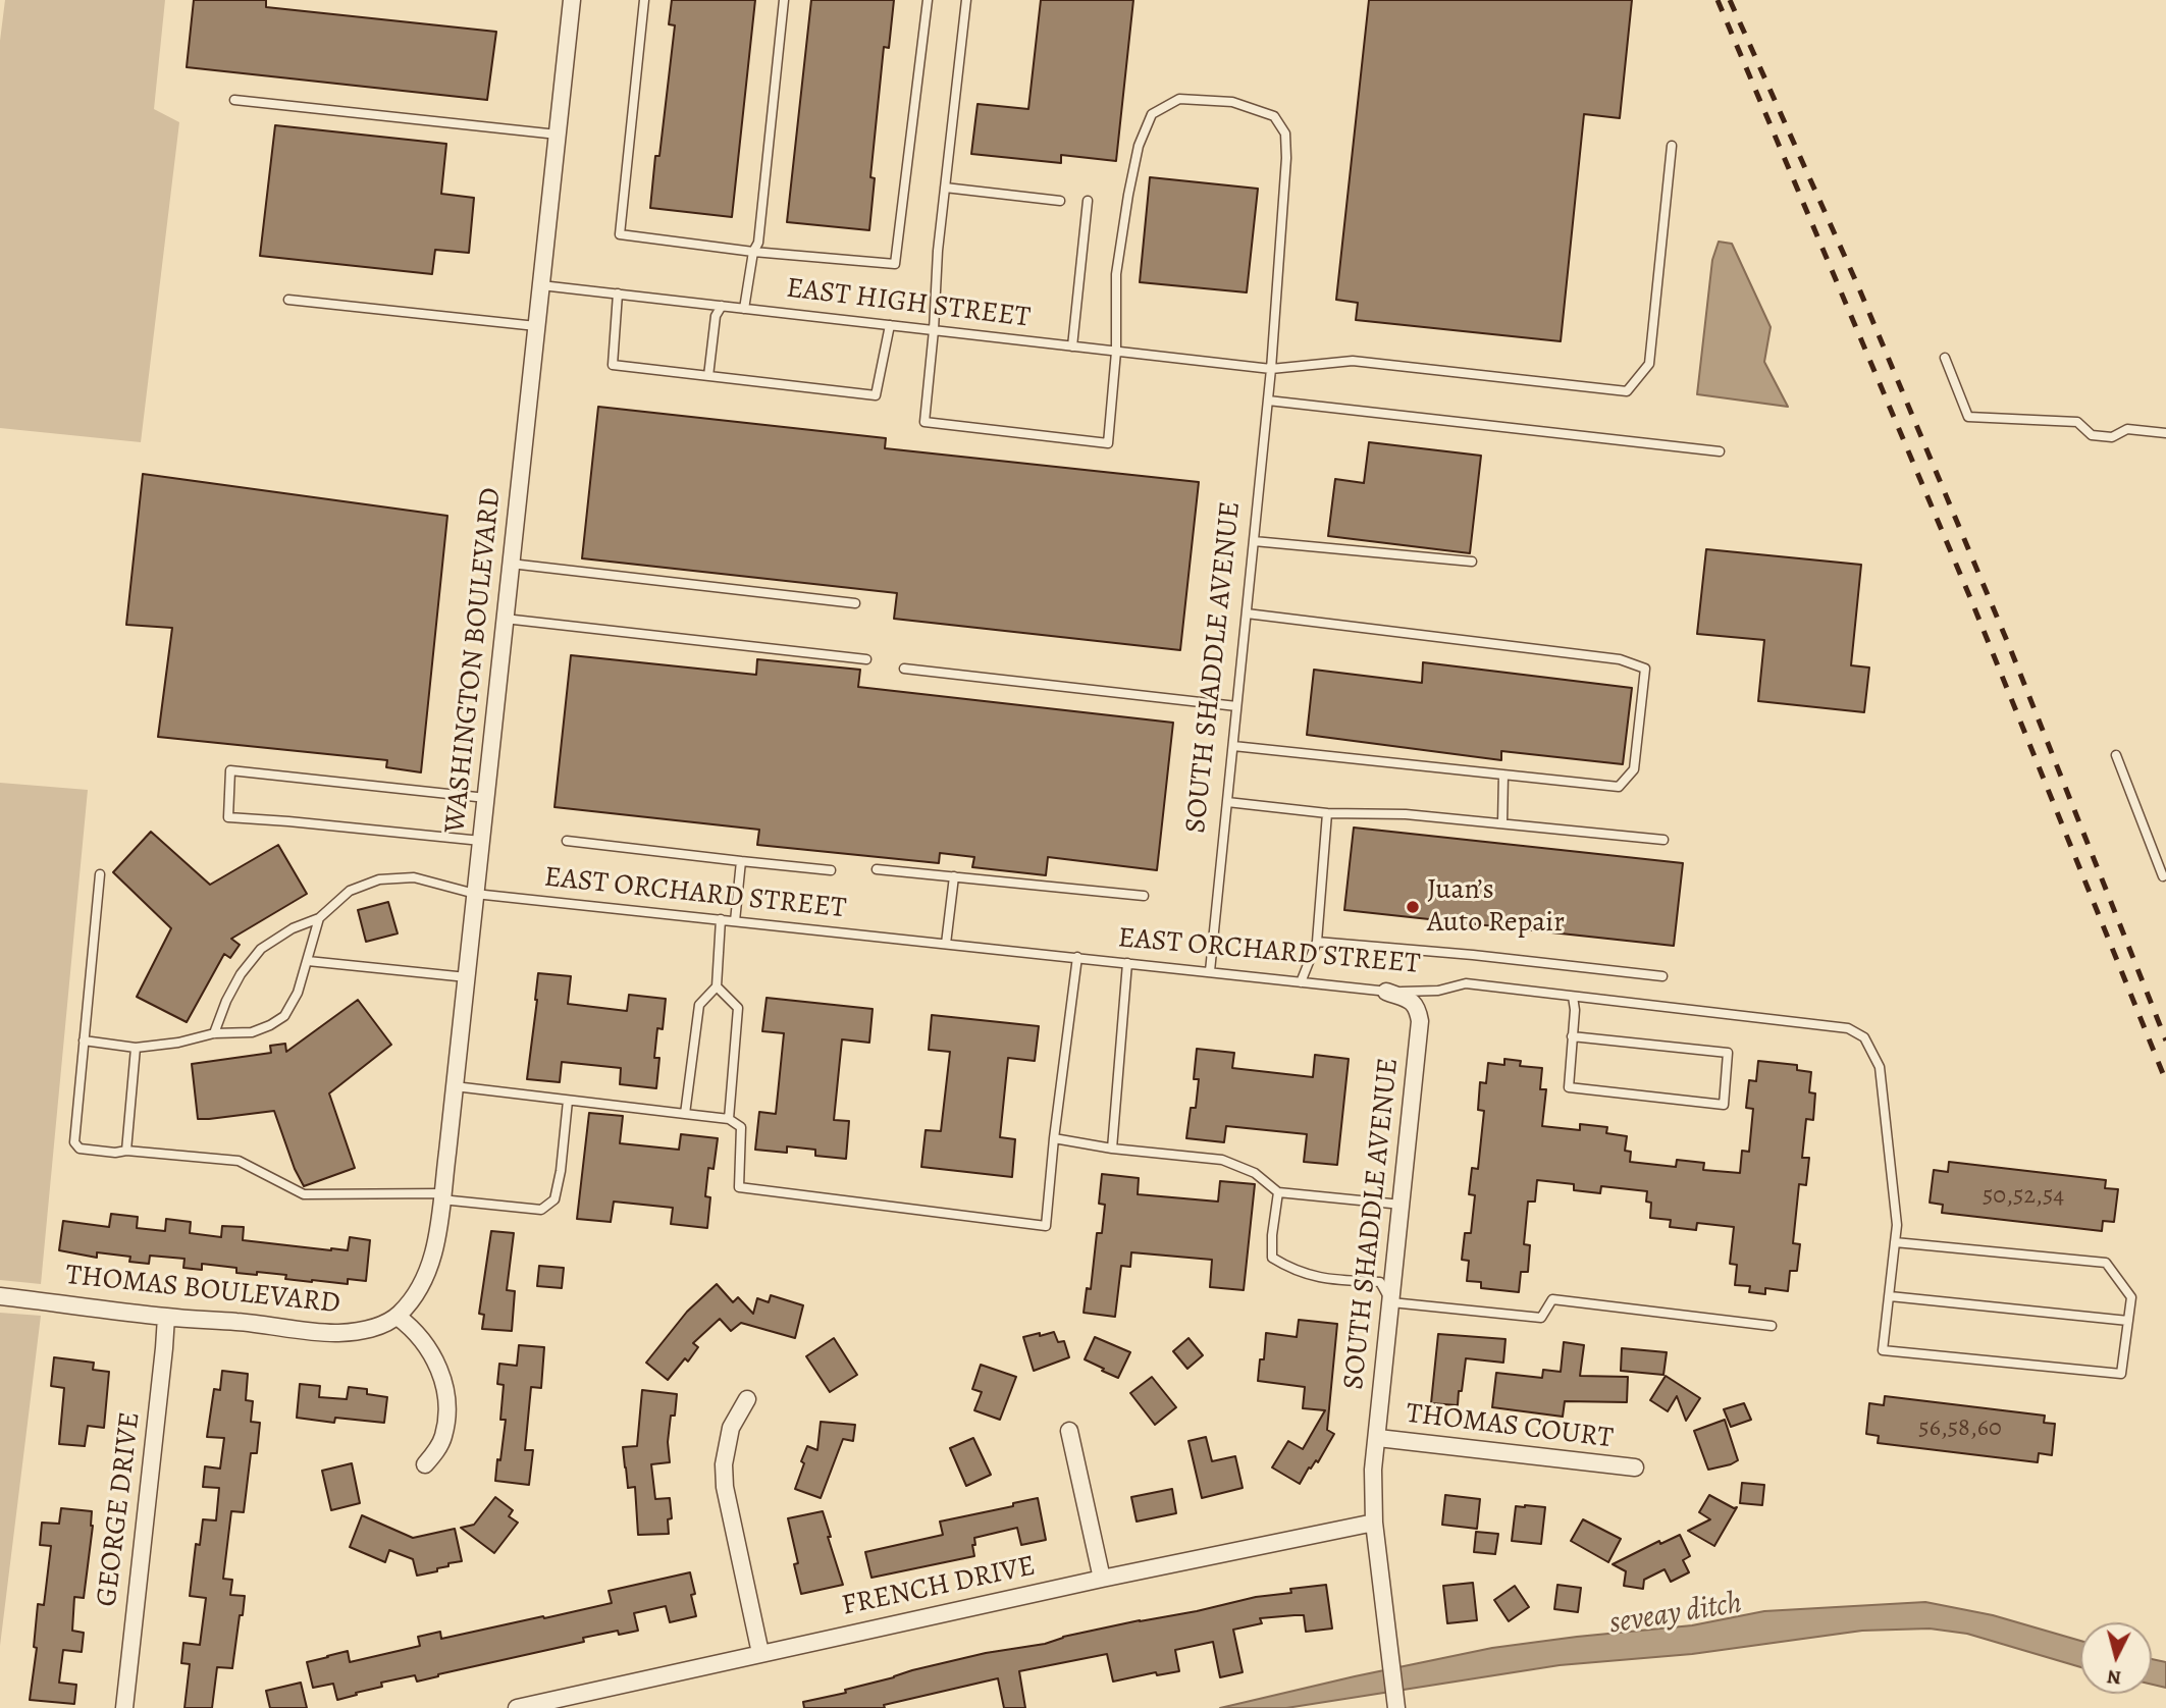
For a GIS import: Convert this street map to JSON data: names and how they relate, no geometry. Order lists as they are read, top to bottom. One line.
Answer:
{"streets":{"street":["WASHINGTON BOULEVARD","SOUTH SHADDLE AVENUE","THOMAS BOULEVARD","THOMAS COURT","GEORGE DRIVE","FRENCH DRIVE"],"lane":["EAST HIGH STREET","EAST ORCHARD STREET"]},"crossings":[["EAST HIGH STREET","WASHINGTON BOULEVARD"],["EAST HIGH STREET","SOUTH SHADDLE AVENUE"],["WASHINGTON BOULEVARD","EAST ORCHARD STREET"],["WASHINGTON BOULEVARD","THOMAS BOULEVARD"],["SOUTH SHADDLE AVENUE","EAST ORCHARD STREET"],["SOUTH SHADDLE AVENUE","THOMAS COURT"],["SOUTH SHADDLE AVENUE","FRENCH DRIVE"],["THOMAS BOULEVARD","GEORGE DRIVE"]],"water":["seveay ditch"],"places":["Juan’s Auto Repair"],"house_numbers":["50,52,54","56,58,60"],"north":"bottom"}
